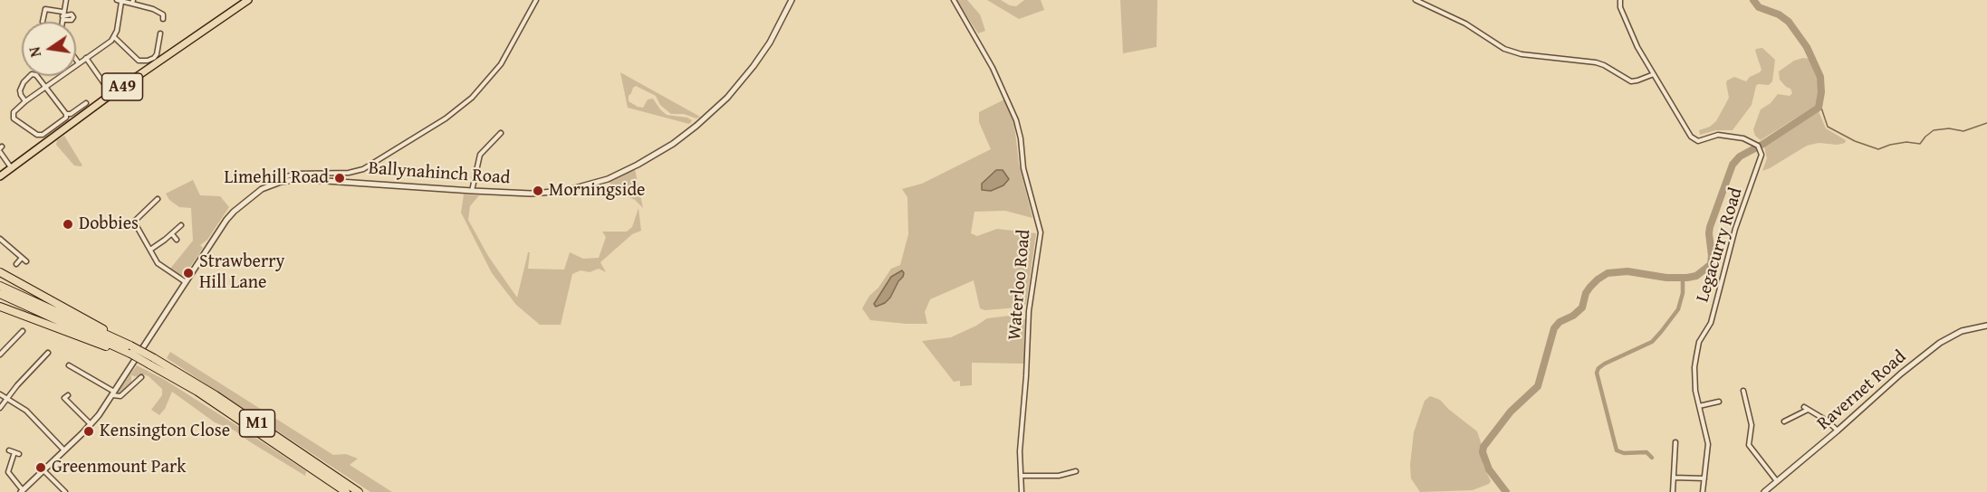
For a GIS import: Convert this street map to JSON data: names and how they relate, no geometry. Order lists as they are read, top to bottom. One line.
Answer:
{"streets":{"highway":["M1"],"main road":["A49"],"street":["Ballynahinch Road","Legacurry Road","Waterloo Road","Ravernet Road"]},"places":["Limehill Road","Morningside","Dobbies","Strawberry Hill Lane","Kensington Close","Greenmount Park"],"north":"left"}
